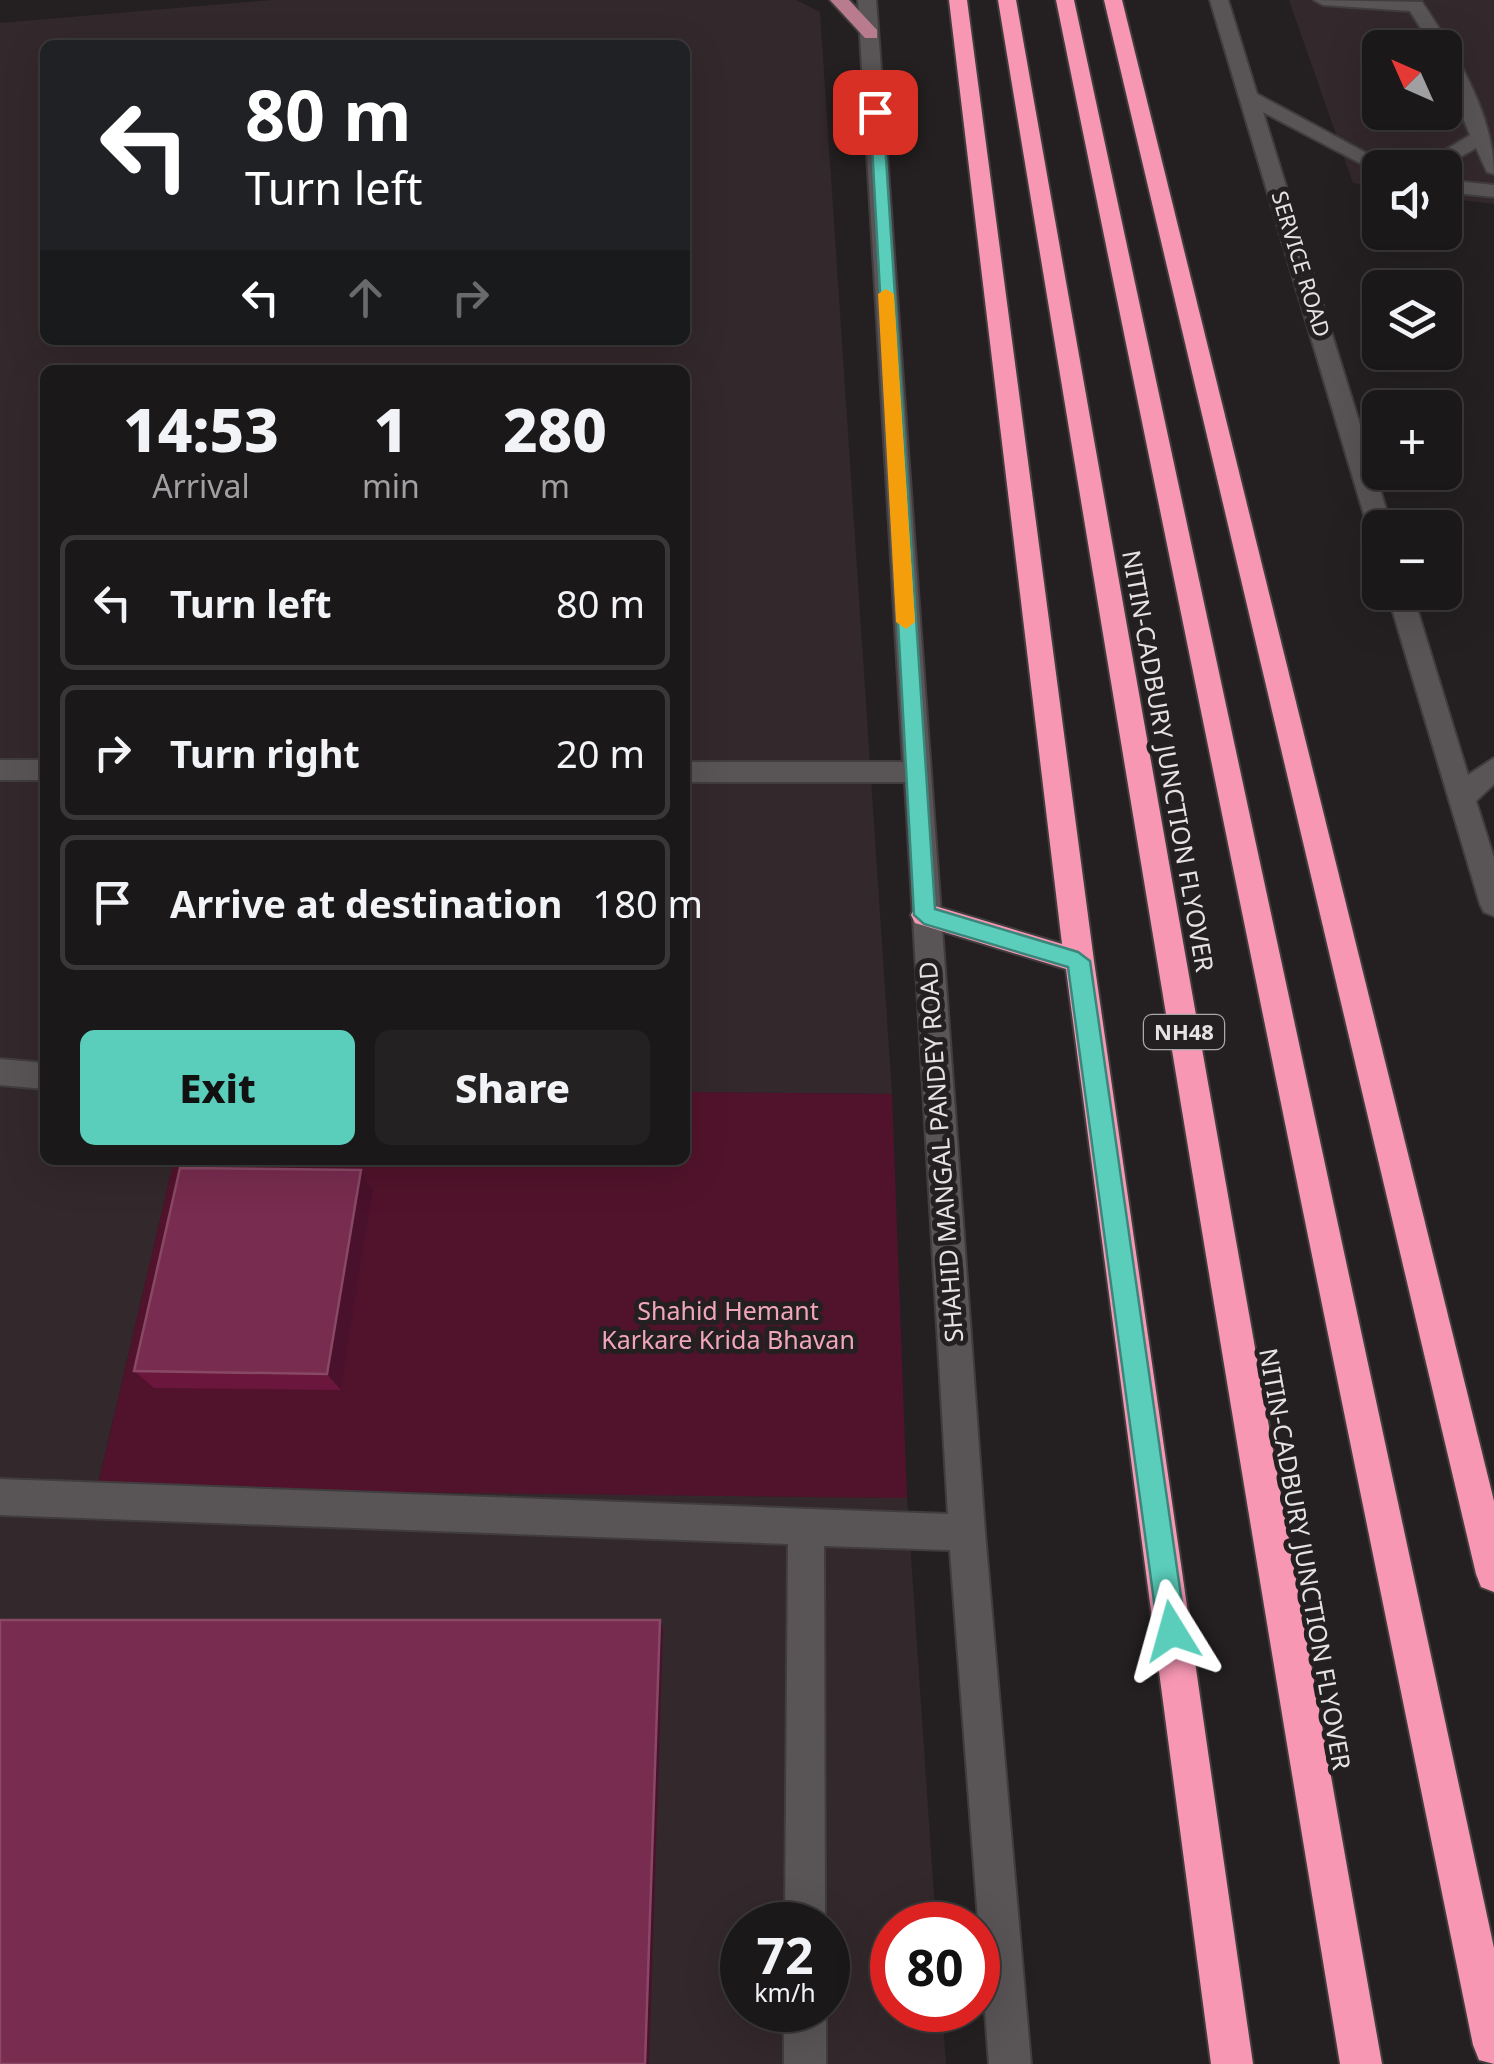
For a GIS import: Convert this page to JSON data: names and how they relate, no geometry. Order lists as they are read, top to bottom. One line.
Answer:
{"streets":{"highway":["NITIN-CADBURY JUNCTION FLYOVER","NH48"],"street":["SERVICE ROAD","SHAHID MANGAL PANDEY ROAD"]},"parks":["Shahid Hemant Karkare Krida Bhavan"],"north":"top left","page":{"map_buttons":["+","−"],"turn":["80 m","Turn left"],"eta":["14:53","Arrival","1","min","280","m"],"list":[{"name":"Turn left","value":"80 m"},{"name":"Turn right","value":"20 m"},{"name":"Arrive at destination","value":"180 m"}],"buttons":["Exit","Share"],"speed":"72 km/h","limit":"80"}}
